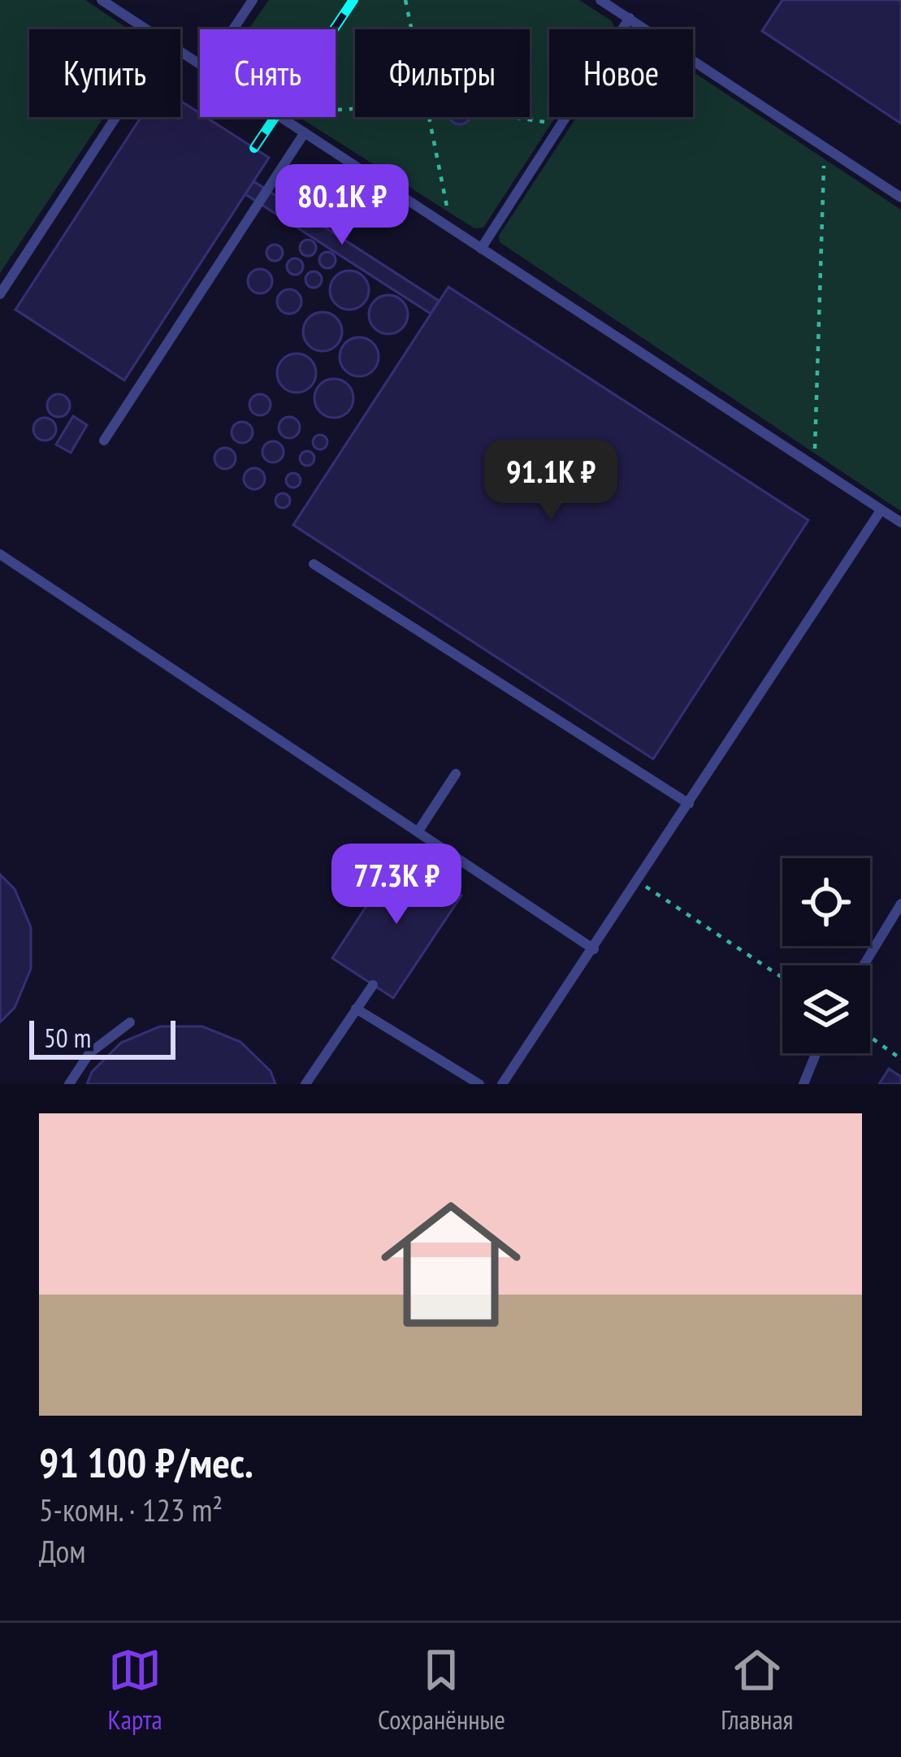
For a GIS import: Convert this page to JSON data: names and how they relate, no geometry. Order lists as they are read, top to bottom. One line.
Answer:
{"scale_bar":"50 m","page":{"chip":["Купить","Снять","Фильтры","Новое"],"price":["80.1K ₽","91.1K ₽","77.3K ₽"],"scale":"50 m","list":[{"name":"91 100 ₽/мес.","note":"5-комн. · 123 m² · Дом"}],"tabs":["Карта","Сохранённые","Главная"]}}
